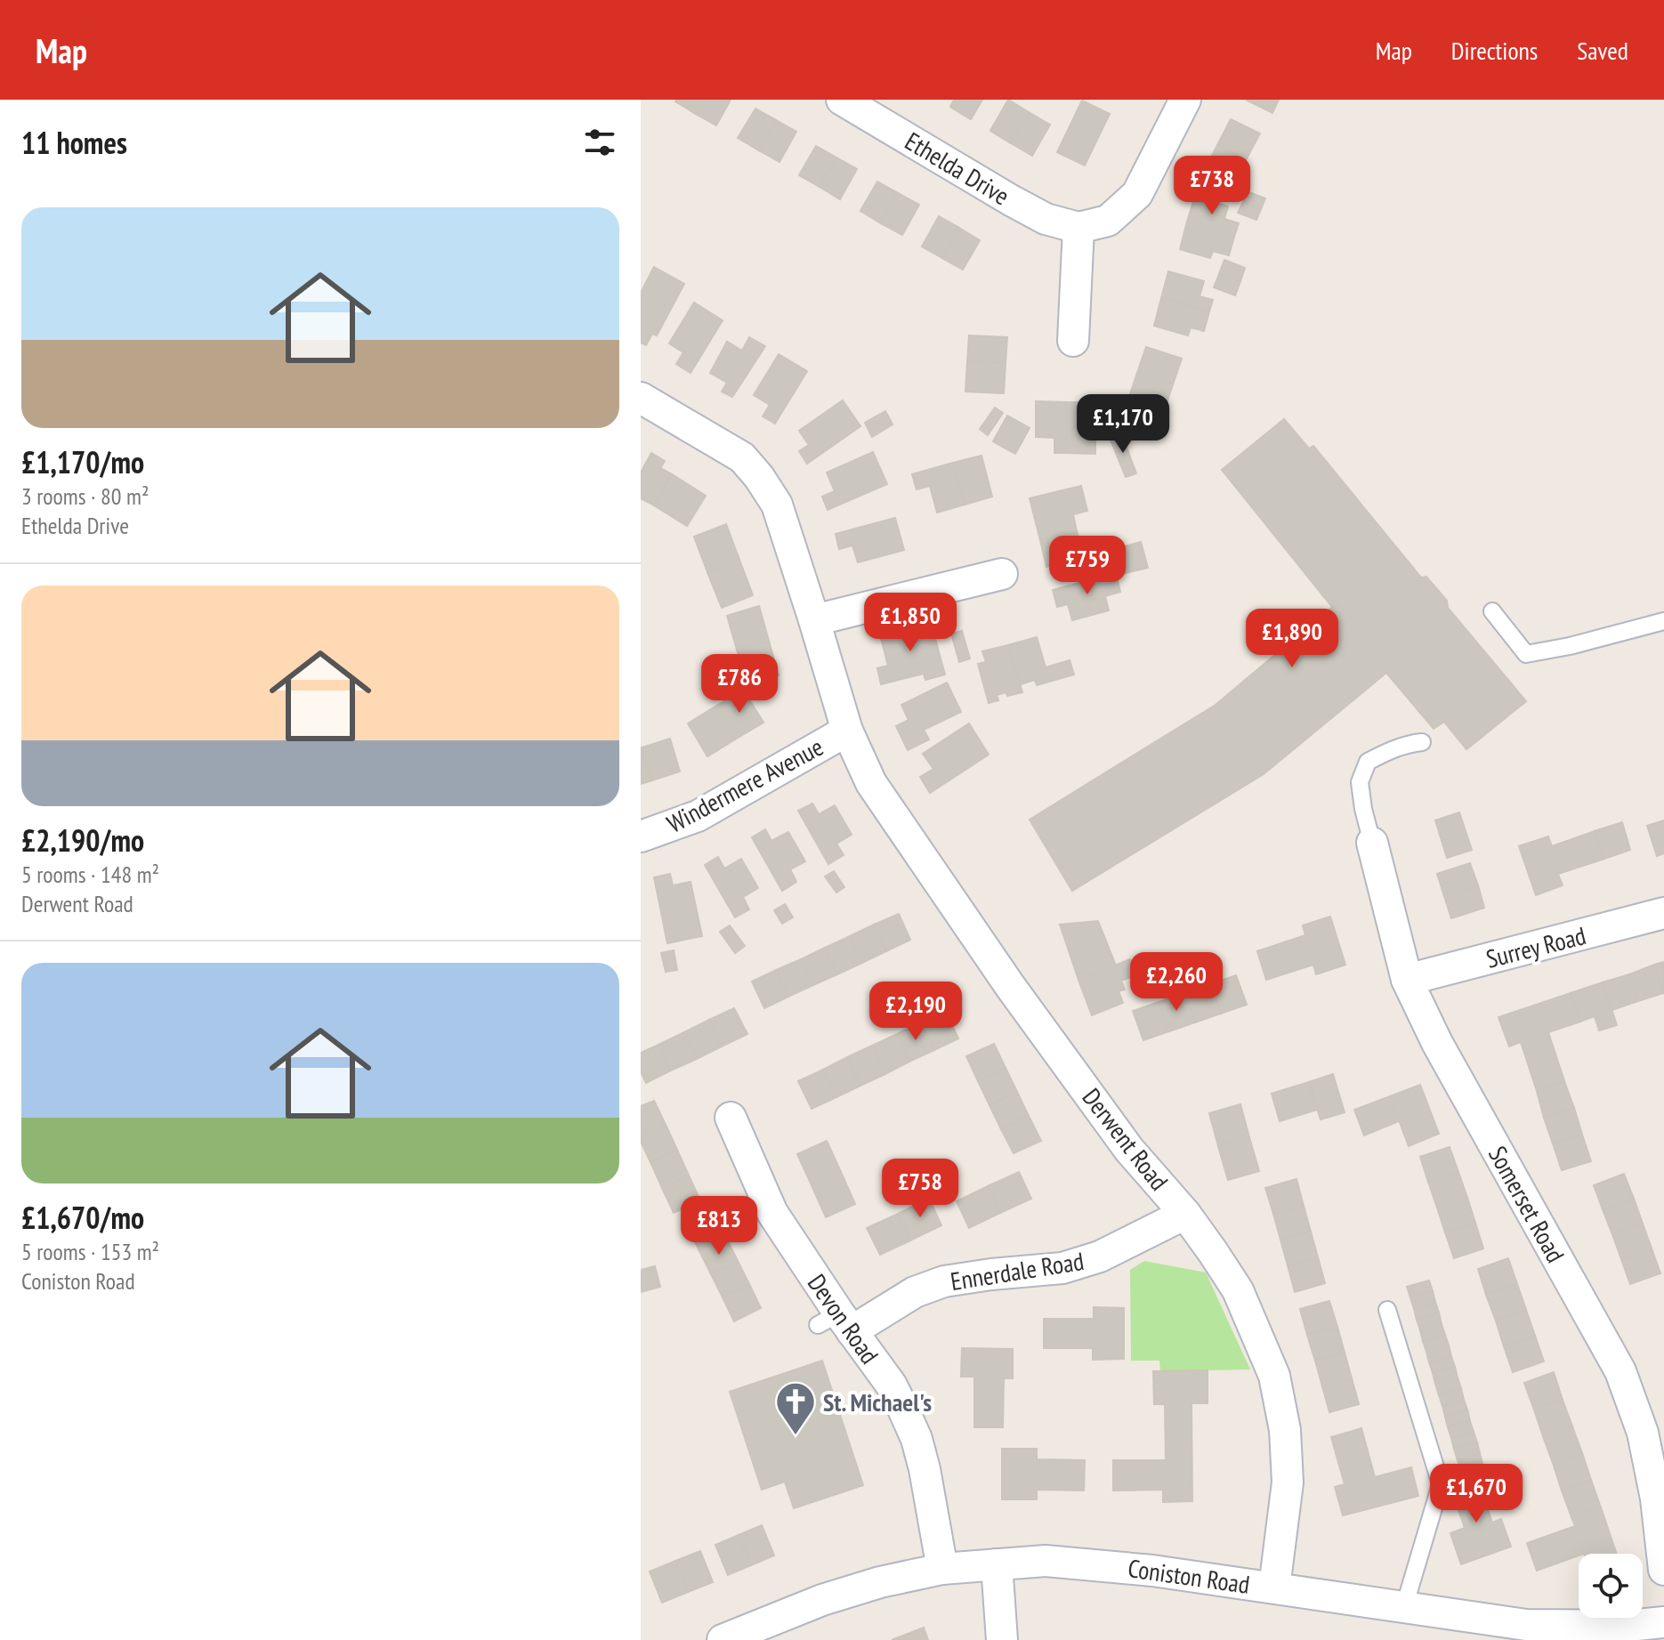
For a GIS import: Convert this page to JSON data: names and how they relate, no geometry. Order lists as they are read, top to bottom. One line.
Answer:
{"streets":{"street":["Ethelda Drive","Windermere Avenue","Surrey Road","Derwent Road","Somerset Road","Ennerdale Road","Devon Road","Coniston Road"]},"crossings":[["Windermere Avenue","Derwent Road"],["Surrey Road","Somerset Road"],["Derwent Road","Ennerdale Road"],["Derwent Road","Coniston Road"],["Ennerdale Road","Devon Road"],["Devon Road","Coniston Road"]],"places":{"church":["St. Michael's"]},"page":{"header":"Map","nav":["Map","Directions","Saved"],"heading":"11 homes","price":["£738","£1,170","£759","£1,850","£1,890","£786","£2,260","£2,190","£758","£813","£1,670"],"list":[{"name":"£1,170/mo","note":"3 rooms · 80 m² · Ethelda Drive"},{"name":"£2,190/mo","note":"5 rooms · 148 m² · Derwent Road"},{"name":"£1,670/mo","note":"5 rooms · 153 m² · Coniston Road"}]}}
